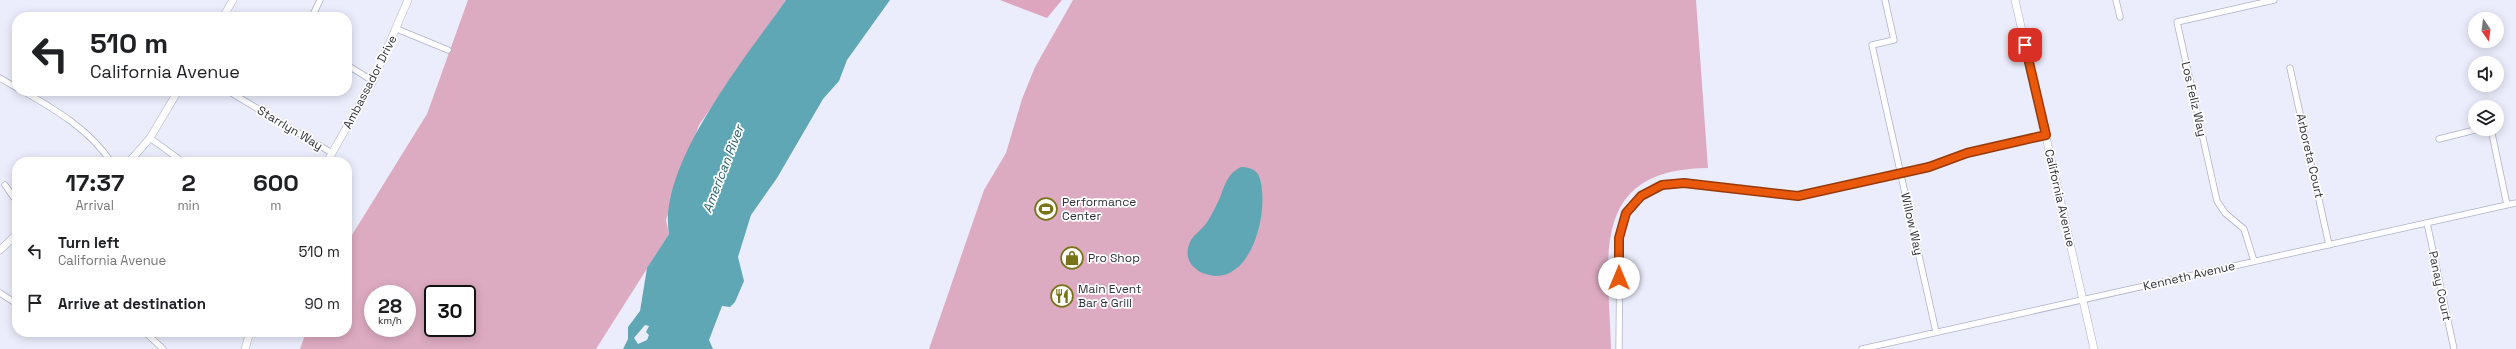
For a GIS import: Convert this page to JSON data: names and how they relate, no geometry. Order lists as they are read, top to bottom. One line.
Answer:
{"streets":{"street":["Ambassador Drive","Los Feliz Way","Starrlyn Way","Arboreta Court","California Avenue","Willow Way","Kenneth Avenue","Panay Court"]},"crossings":[["Ambassador Drive","Starrlyn Way"],["Los Feliz Way","Kenneth Avenue"],["Arboreta Court","Kenneth Avenue"],["California Avenue","Kenneth Avenue"],["Willow Way","Kenneth Avenue"],["Kenneth Avenue","Panay Court"]],"water":["American River"],"places":{"sports":["Performance Center"],"shop":["Pro Shop"],"restaurant":["Main Event Bar & Grill"]},"north":"bottom","page":{"turn":["510 m","California Avenue"],"eta":["17:37","Arrival","2","min","600","m"],"list":[{"name":"Turn left","note":"California Avenue","value":"510 m"},{"name":"Arrive at destination","value":"90 m"}],"speed":"28 km/h","limit":"30"}}
